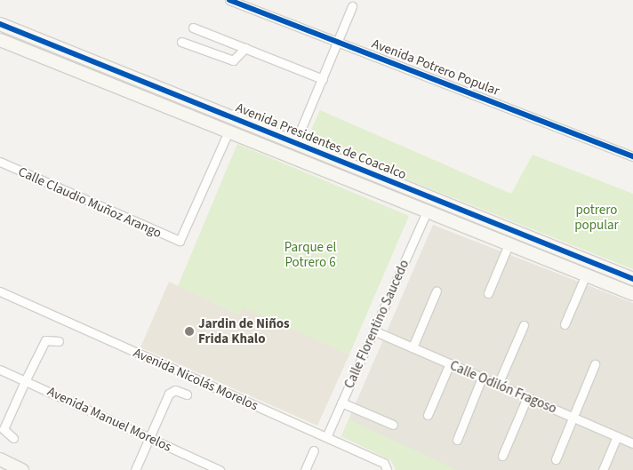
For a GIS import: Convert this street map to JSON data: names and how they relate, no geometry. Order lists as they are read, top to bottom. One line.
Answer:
{"streets":{"street":["Avenida Potrero Popular","Avenida Presidentes de Coacalco","Calle Claudio Muñoz Arango","Calle Florentino Saucedo","Avenida Nicolás Morelos","Calle Odilón Fragoso","Avenida Manuel Morelos"]},"crossings":[["Avenida Presidentes de Coacalco","Calle Claudio Muñoz Arango"],["Avenida Presidentes de Coacalco","Calle Florentino Saucedo"],["Calle Florentino Saucedo","Avenida Nicolás Morelos"],["Calle Florentino Saucedo","Calle Odilón Fragoso"]],"parks":["potrero popular","Parque el Potrero 6"],"places":["Jardin de Niños Frida Khalo"]}
